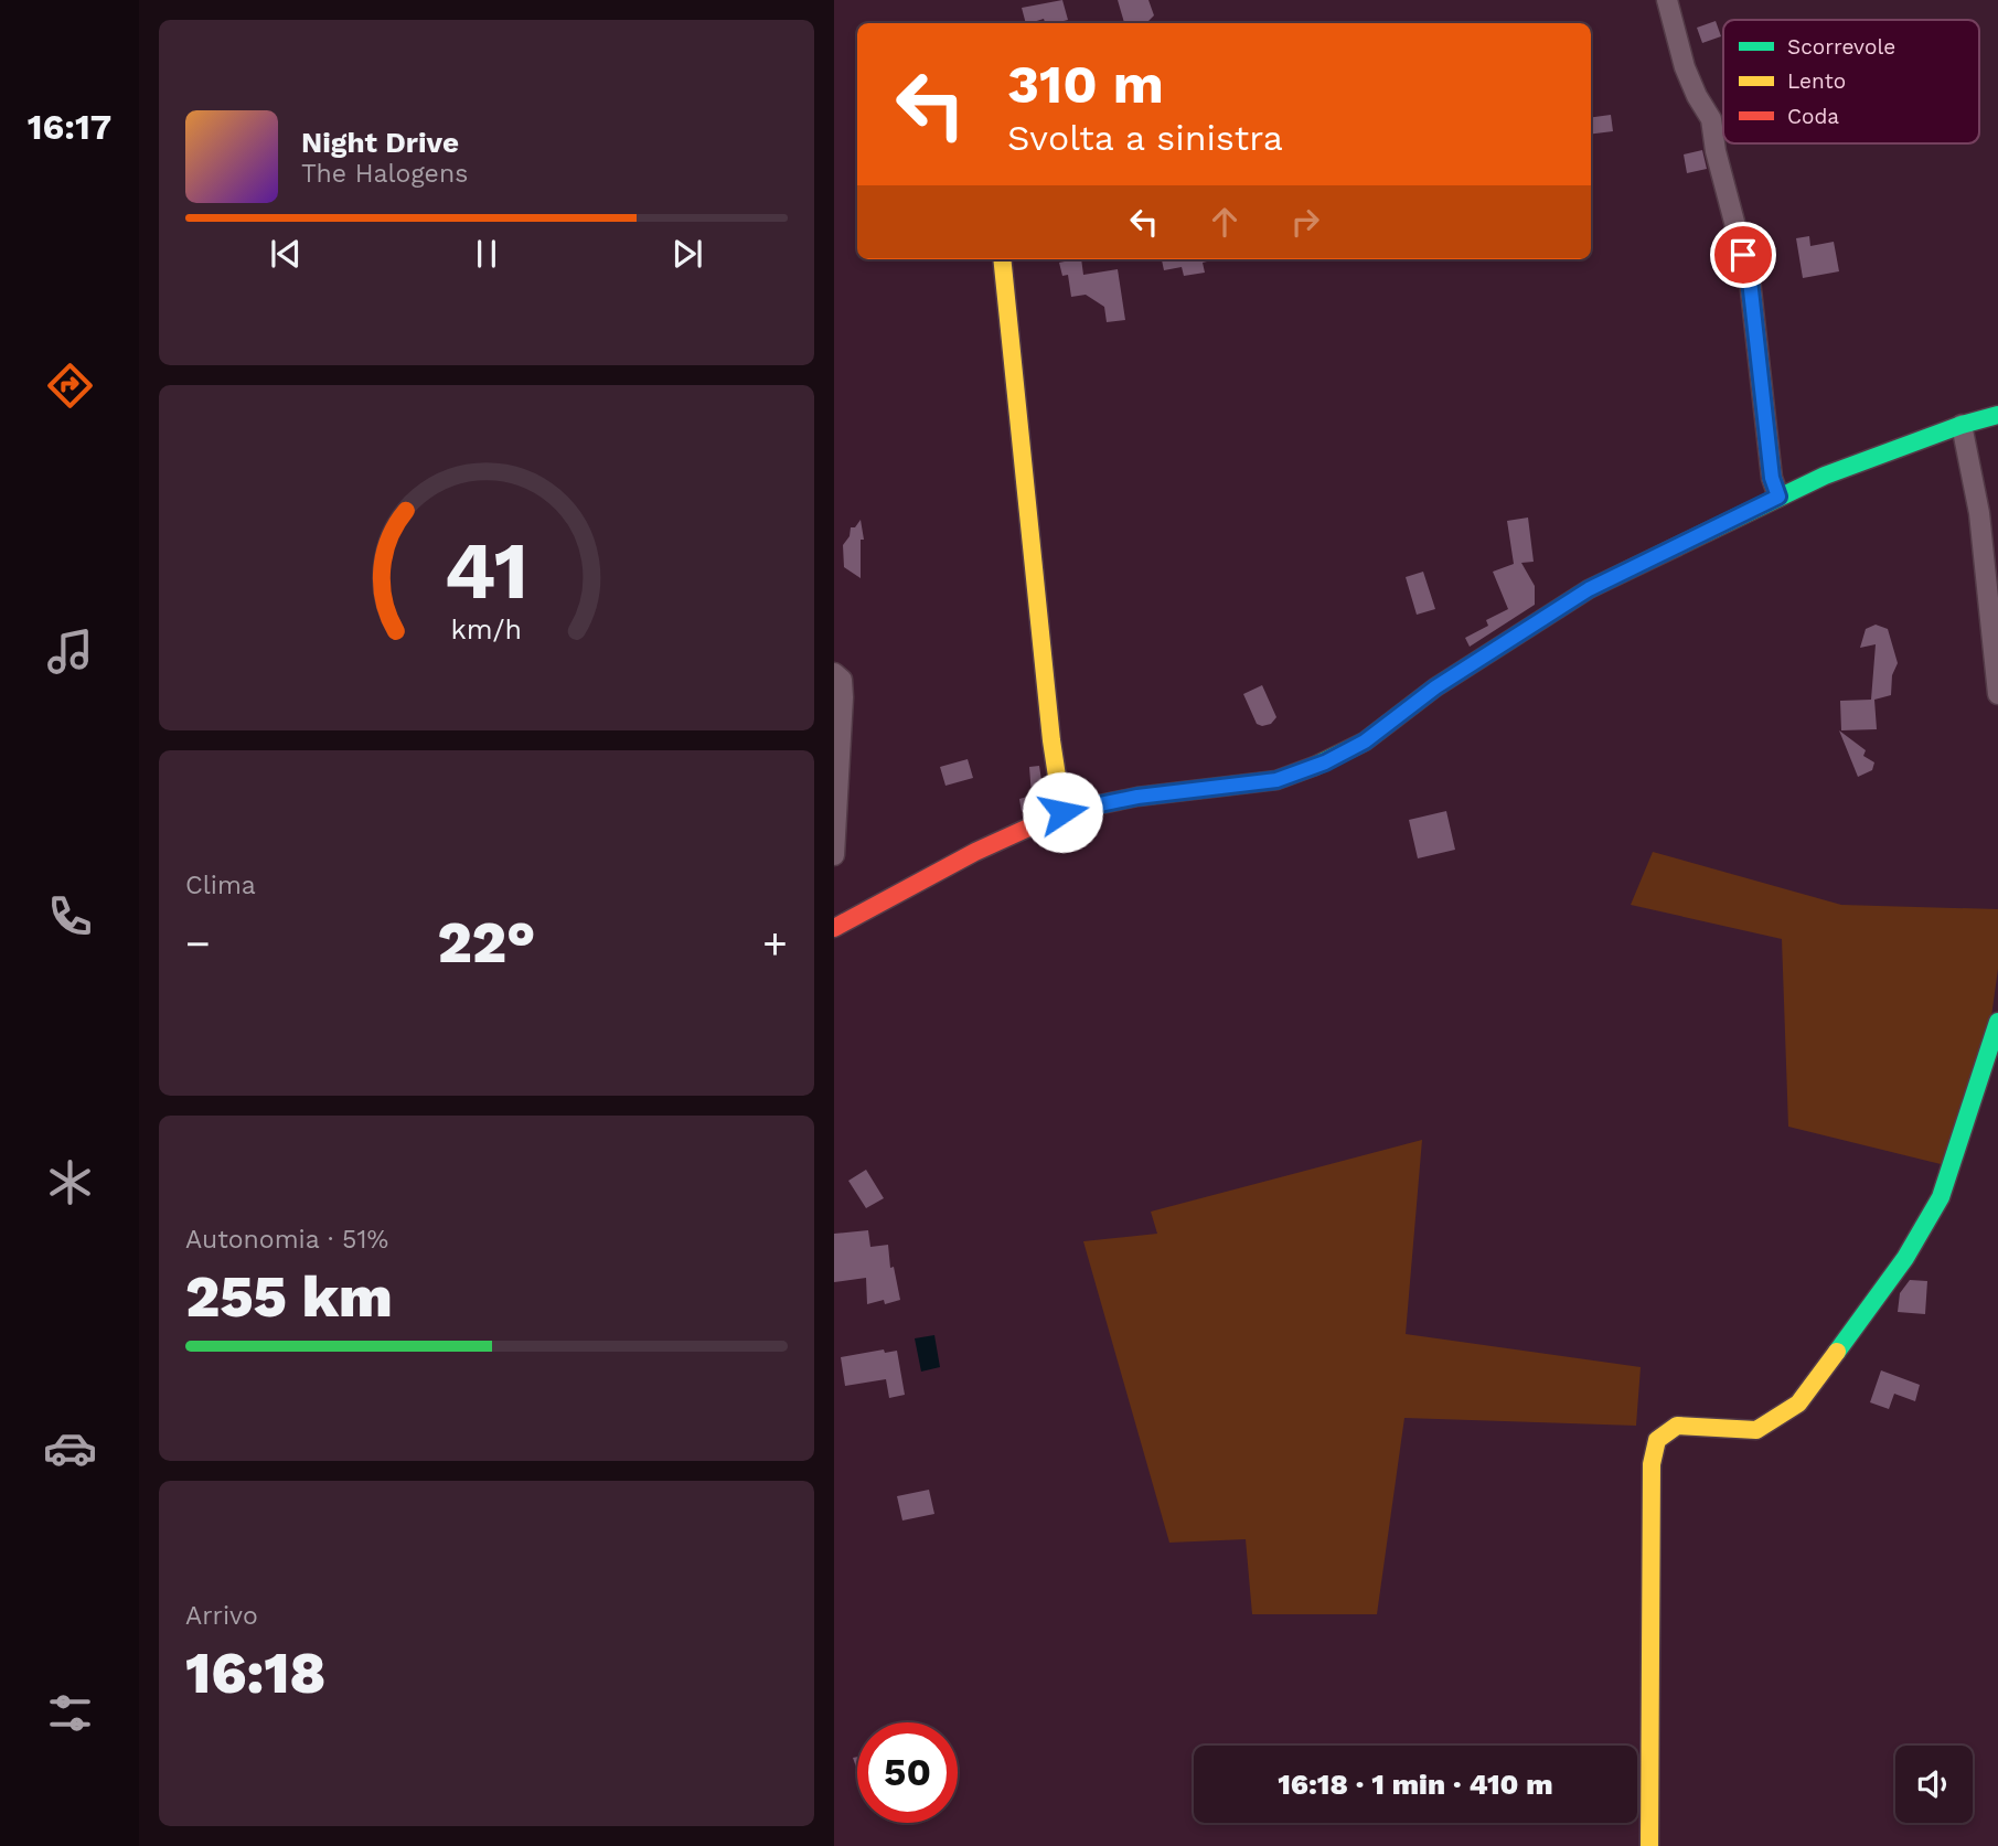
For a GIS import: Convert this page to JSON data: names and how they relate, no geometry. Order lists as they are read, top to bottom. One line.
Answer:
{"legend":["Scorrevole","Lento","Coda"],"page":{"tabs":"16:17","turn":["310 m","Svolta a sinistra"],"song":["Night Drive","The Halogens"],"tile":["Clima",["Autonomia · 51%","255 km"],["Arrivo","16:18"]],"heat":["−","22°","+"],"limit":"50","trip":"16:18 · 1 min · 410 m","gauge":["41","km/h"]}}
